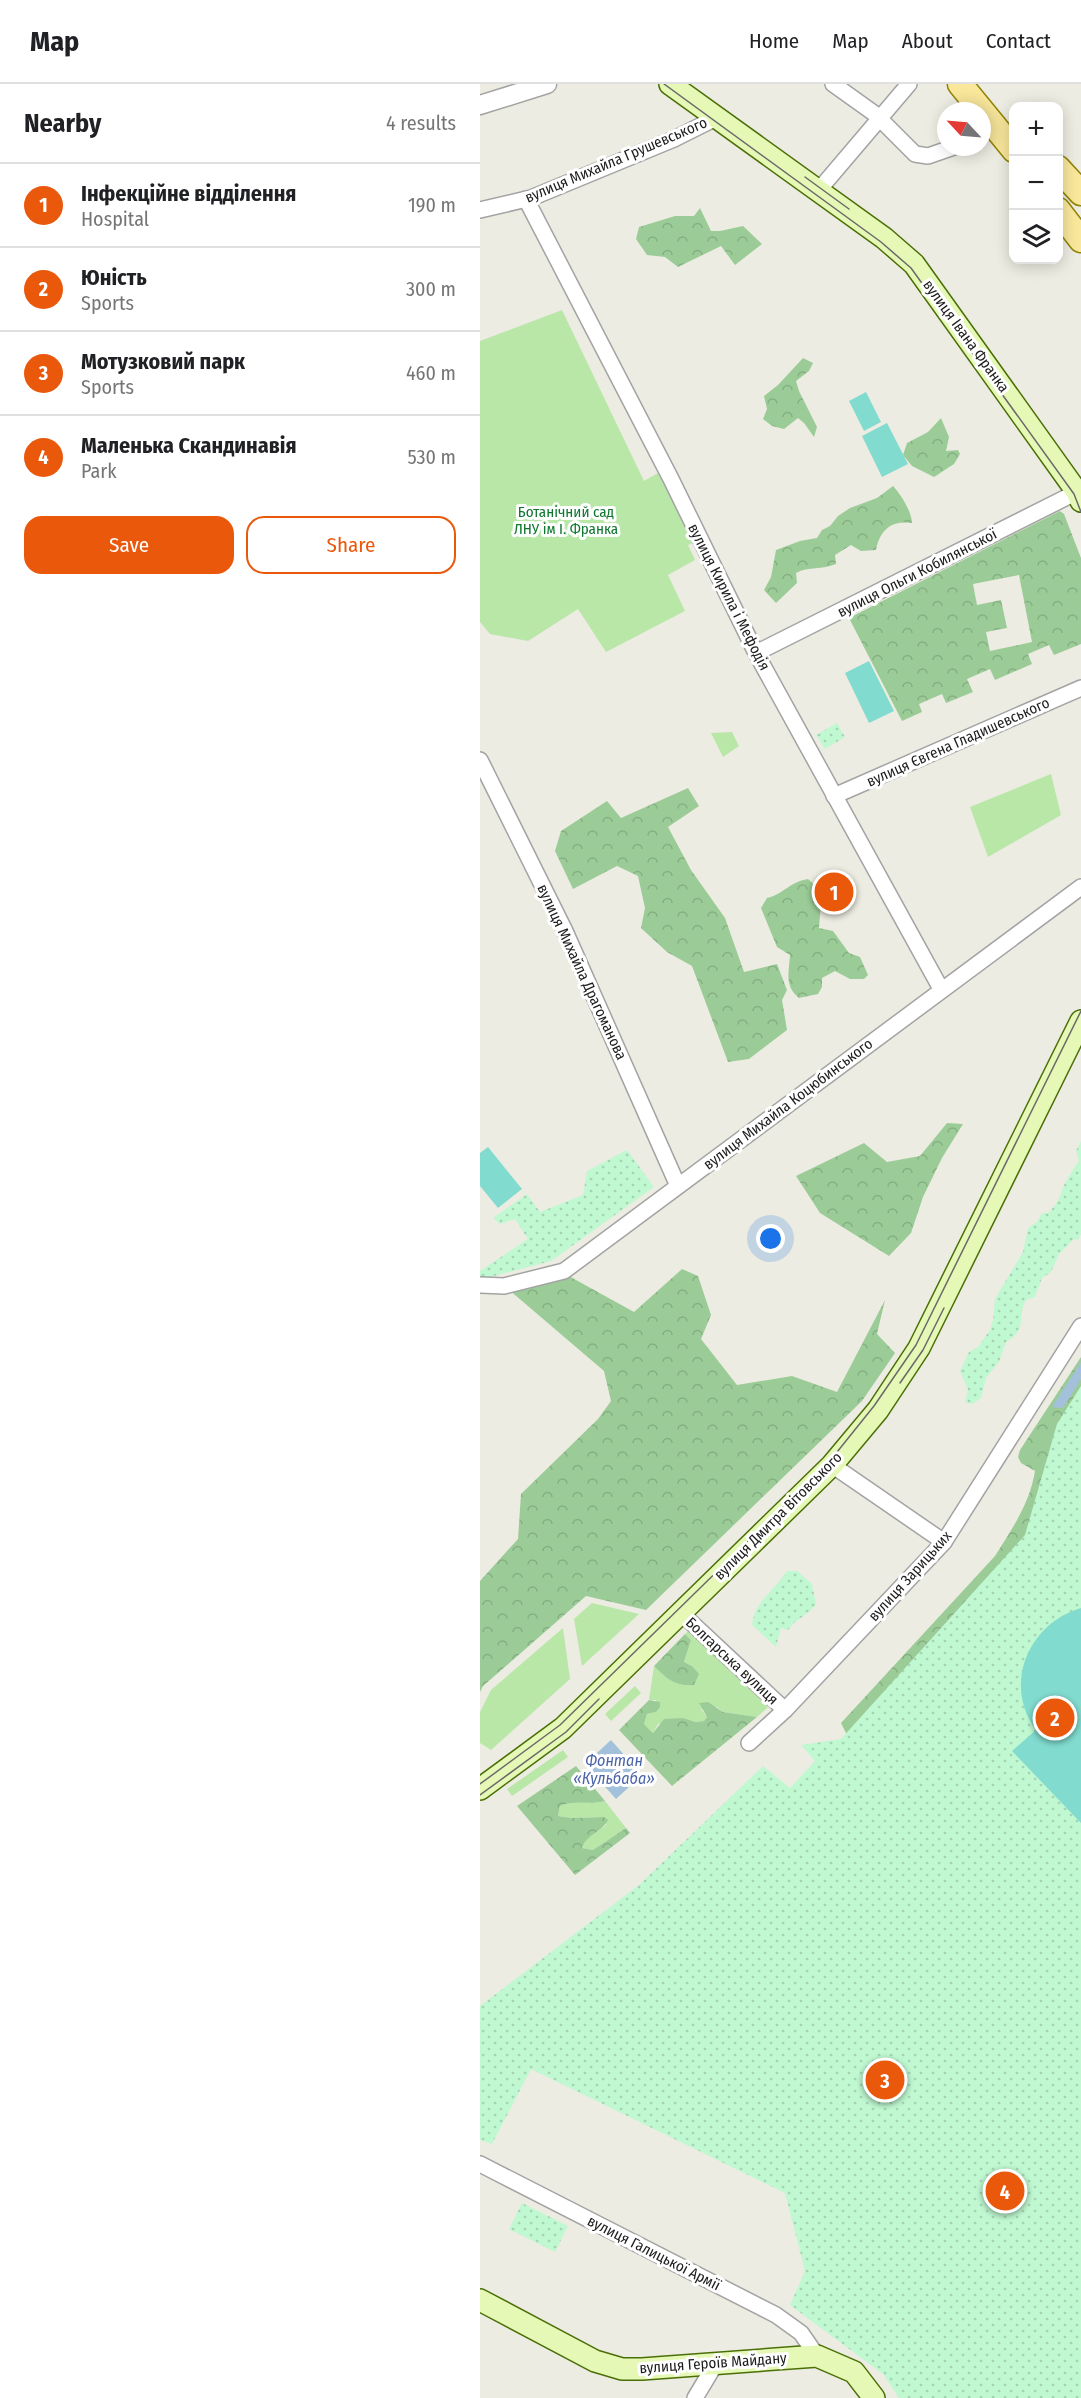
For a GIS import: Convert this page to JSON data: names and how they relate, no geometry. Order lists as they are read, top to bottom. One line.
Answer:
{"streets":{"main road":["вулиця Івана Франка","вулиця Дмитра Вітовського","вулиця Героїв Майдану"],"street":["вулиця Михайла Грушевського","вулиця Ольги Кобилянської","вулиця Кирила і Мефодія","вулиця Євгена Гладишевського","вулиця Михайла Драгоманова","вулиця Михайла Коцюбинського","вулиця Зарицьких","Болгарська вулиця","вулиця Галицької Армії"]},"crossings":[["вулиця Михайла Грушевського","вулиця Івана Франка"],["вулиця Михайла Грушевського","вулиця Кирила і Мефодія"],["вулиця Івана Франка","вулиця Ольги Кобилянської"],["вулиця Ольги Кобилянської","вулиця Кирила і Мефодія"],["вулиця Кирила і Мефодія","вулиця Євгена Гладишевського"],["вулиця Кирила і Мефодія","вулиця Михайла Коцюбинського"],["вулиця Михайла Драгоманова","вулиця Михайла Коцюбинського"],["вулиця Дмитра Вітовського","Болгарська вулиця"],["вулиця Зарицьких","Болгарська вулиця"],["вулиця Галицької Армії","вулиця Героїв Майдану"]],"water":["Фонтан «Кульбаба»"],"parks":["Ботанічний сад ЛНУ ім І. Франка"],"north":"top left","page":{"header":"Map","nav":["Home","Map","About","Contact"],"heading":["Nearby","4 results"],"map_buttons":["+","−"],"list":[{"mark":"1","name":"Інфекційне відділення","note":"Hospital","value":"190 m"},{"mark":"2","name":"Юність","note":"Sports","value":"300 m"},{"mark":"3","name":"Мотузковий парк","note":"Sports","value":"460 m"},{"mark":"4","name":"Маленька Скандинавія","note":"Park","value":"530 m"}],"buttons":["Save","Share"],"pins":["1","2","3","4"]}}
